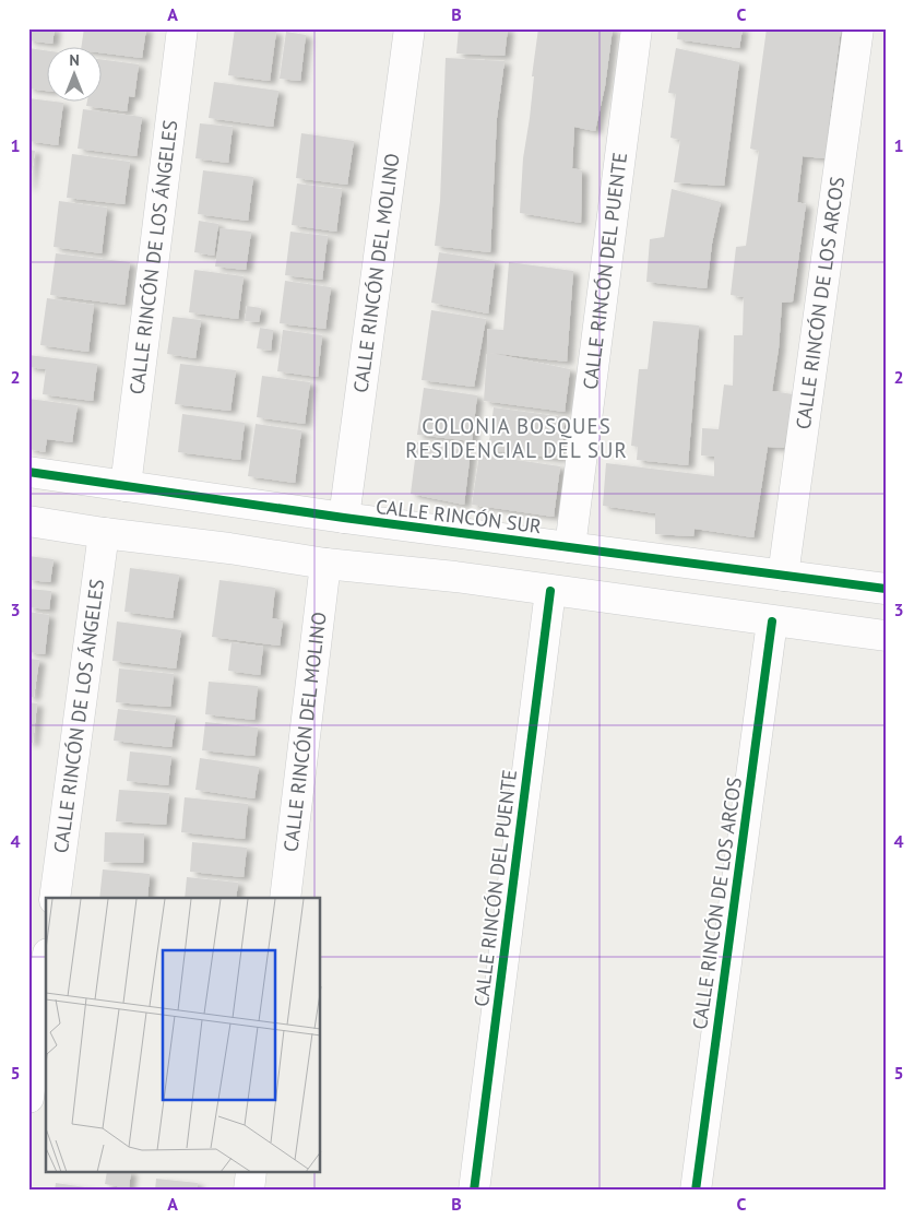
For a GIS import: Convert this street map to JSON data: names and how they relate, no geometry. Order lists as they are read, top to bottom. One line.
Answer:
{"streets":{"street":["CALLE RINCÓN DE LOS ÁNGELES","CALLE RINCÓN DEL PUENTE","CALLE RINCÓN DEL MOLINO","CALLE RINCÓN DE LOS ARCOS","CALLE RINCÓN SUR"]},"crossings":[["CALLE RINCÓN DE LOS ÁNGELES","CALLE RINCÓN SUR"],["CALLE RINCÓN DEL PUENTE","CALLE RINCÓN SUR"],["CALLE RINCÓN DEL MOLINO","CALLE RINCÓN SUR"],["CALLE RINCÓN DE LOS ARCOS","CALLE RINCÓN SUR"]],"districts":["COLONIA BOSQUES RESIDENCIAL DEL SUR"],"north":"top","grid":{"columns":["A","B","C"],"rows":["1","2","3","4","5"]}}
